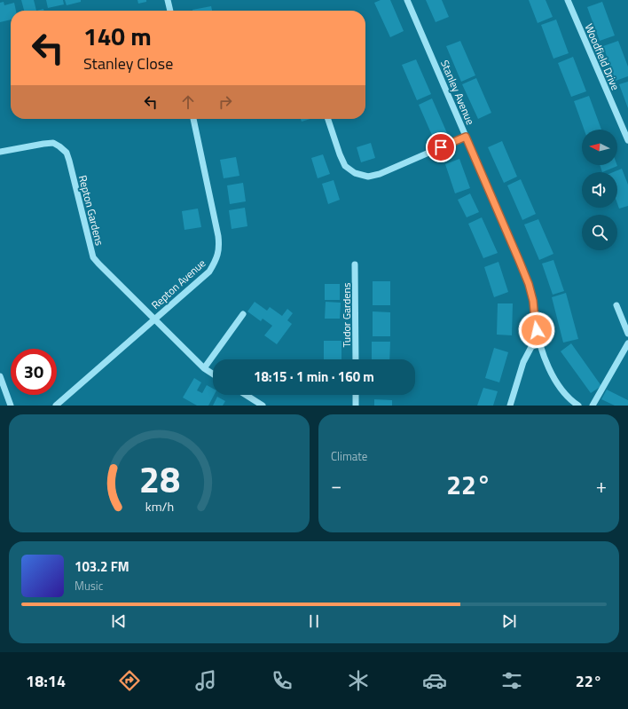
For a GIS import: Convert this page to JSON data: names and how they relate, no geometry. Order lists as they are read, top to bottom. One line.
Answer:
{"streets":{"street":["Woodfield Drive","Stanley Avenue","Repton Gardens","Repton Avenue","Tudor Gardens"]},"crossings":[["Repton Gardens","Repton Avenue"]],"north":"left","page":{"turn":["140 m","Stanley Close"],"limit":"30","trip":"18:15 · 1 min · 160 m","tile":"Climate","heat":["−","22°","+"],"song":["103.2 FM","Music"],"tabs":["18:14","22°"],"gauge":["28","km/h"]}}
